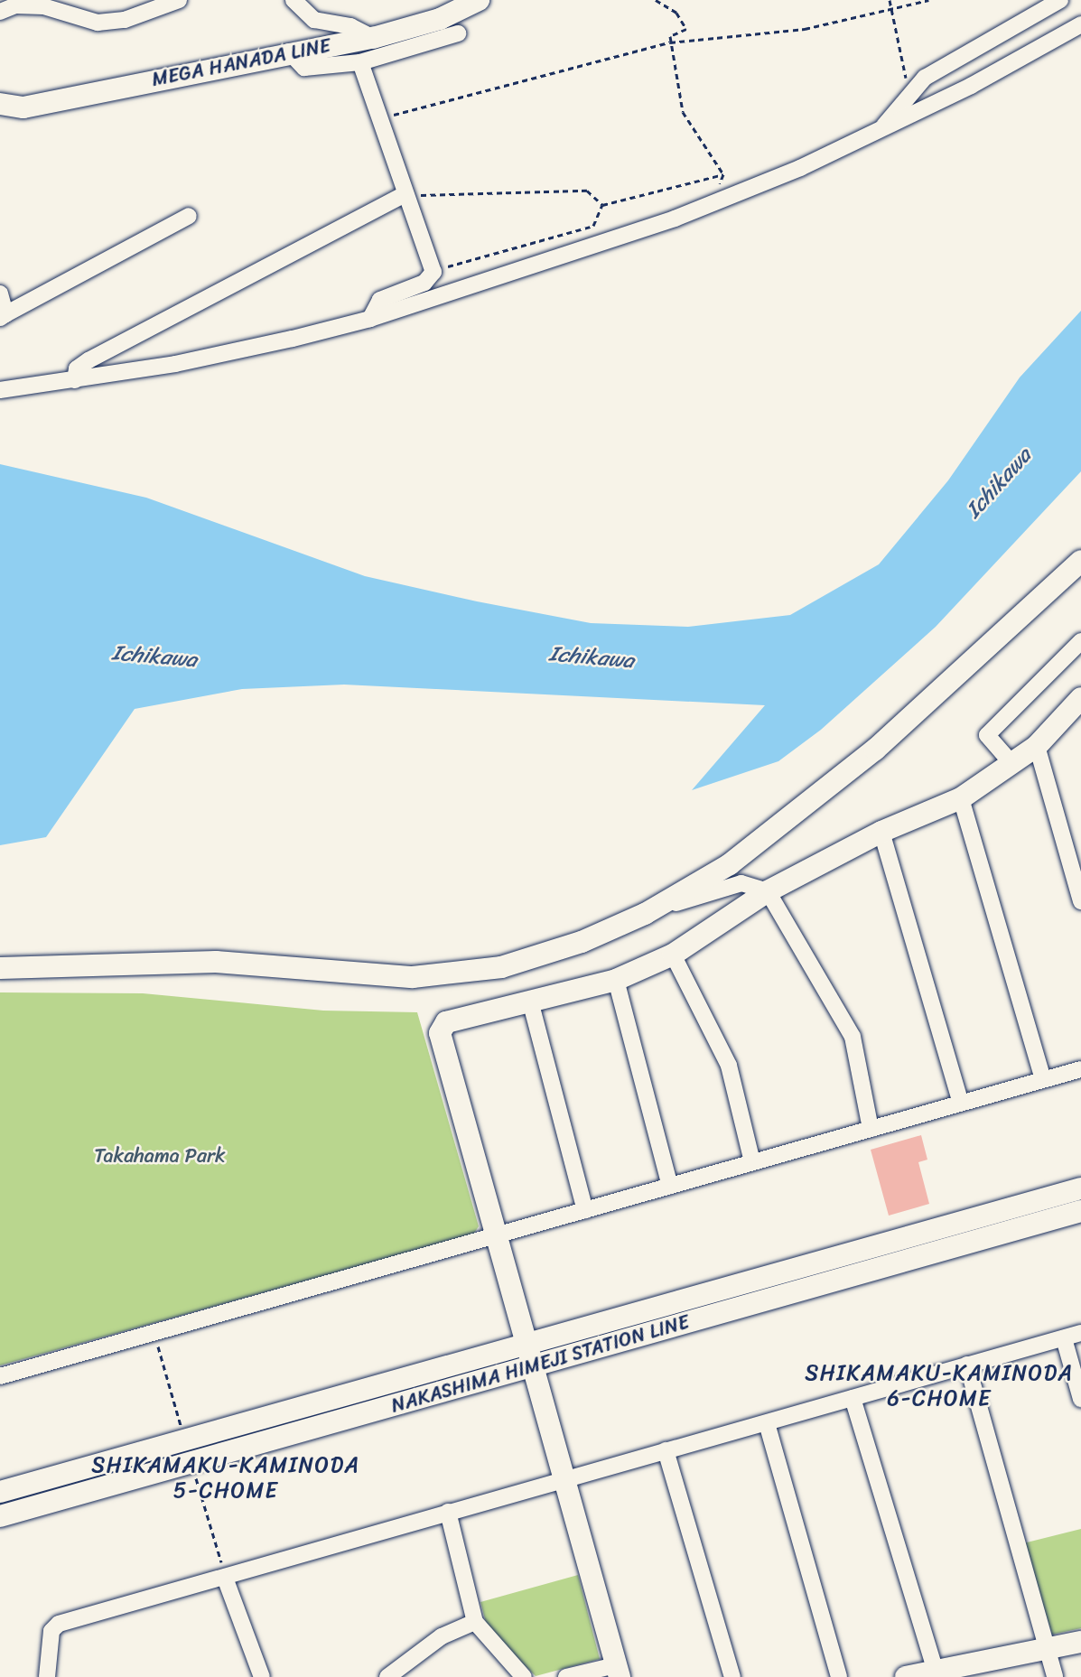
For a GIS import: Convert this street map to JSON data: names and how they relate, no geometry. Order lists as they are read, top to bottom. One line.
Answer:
{"streets":{"street":["MEGA HANADA LINE","NAKASHIMA HIMEJI STATION LINE"]},"districts":["SHIKAMAKU-KAMINODA 6-CHOME","SHIKAMAKU-KAMINODA 5-CHOME"],"water":["Ichikawa"],"parks":["Takahama Park"]}
